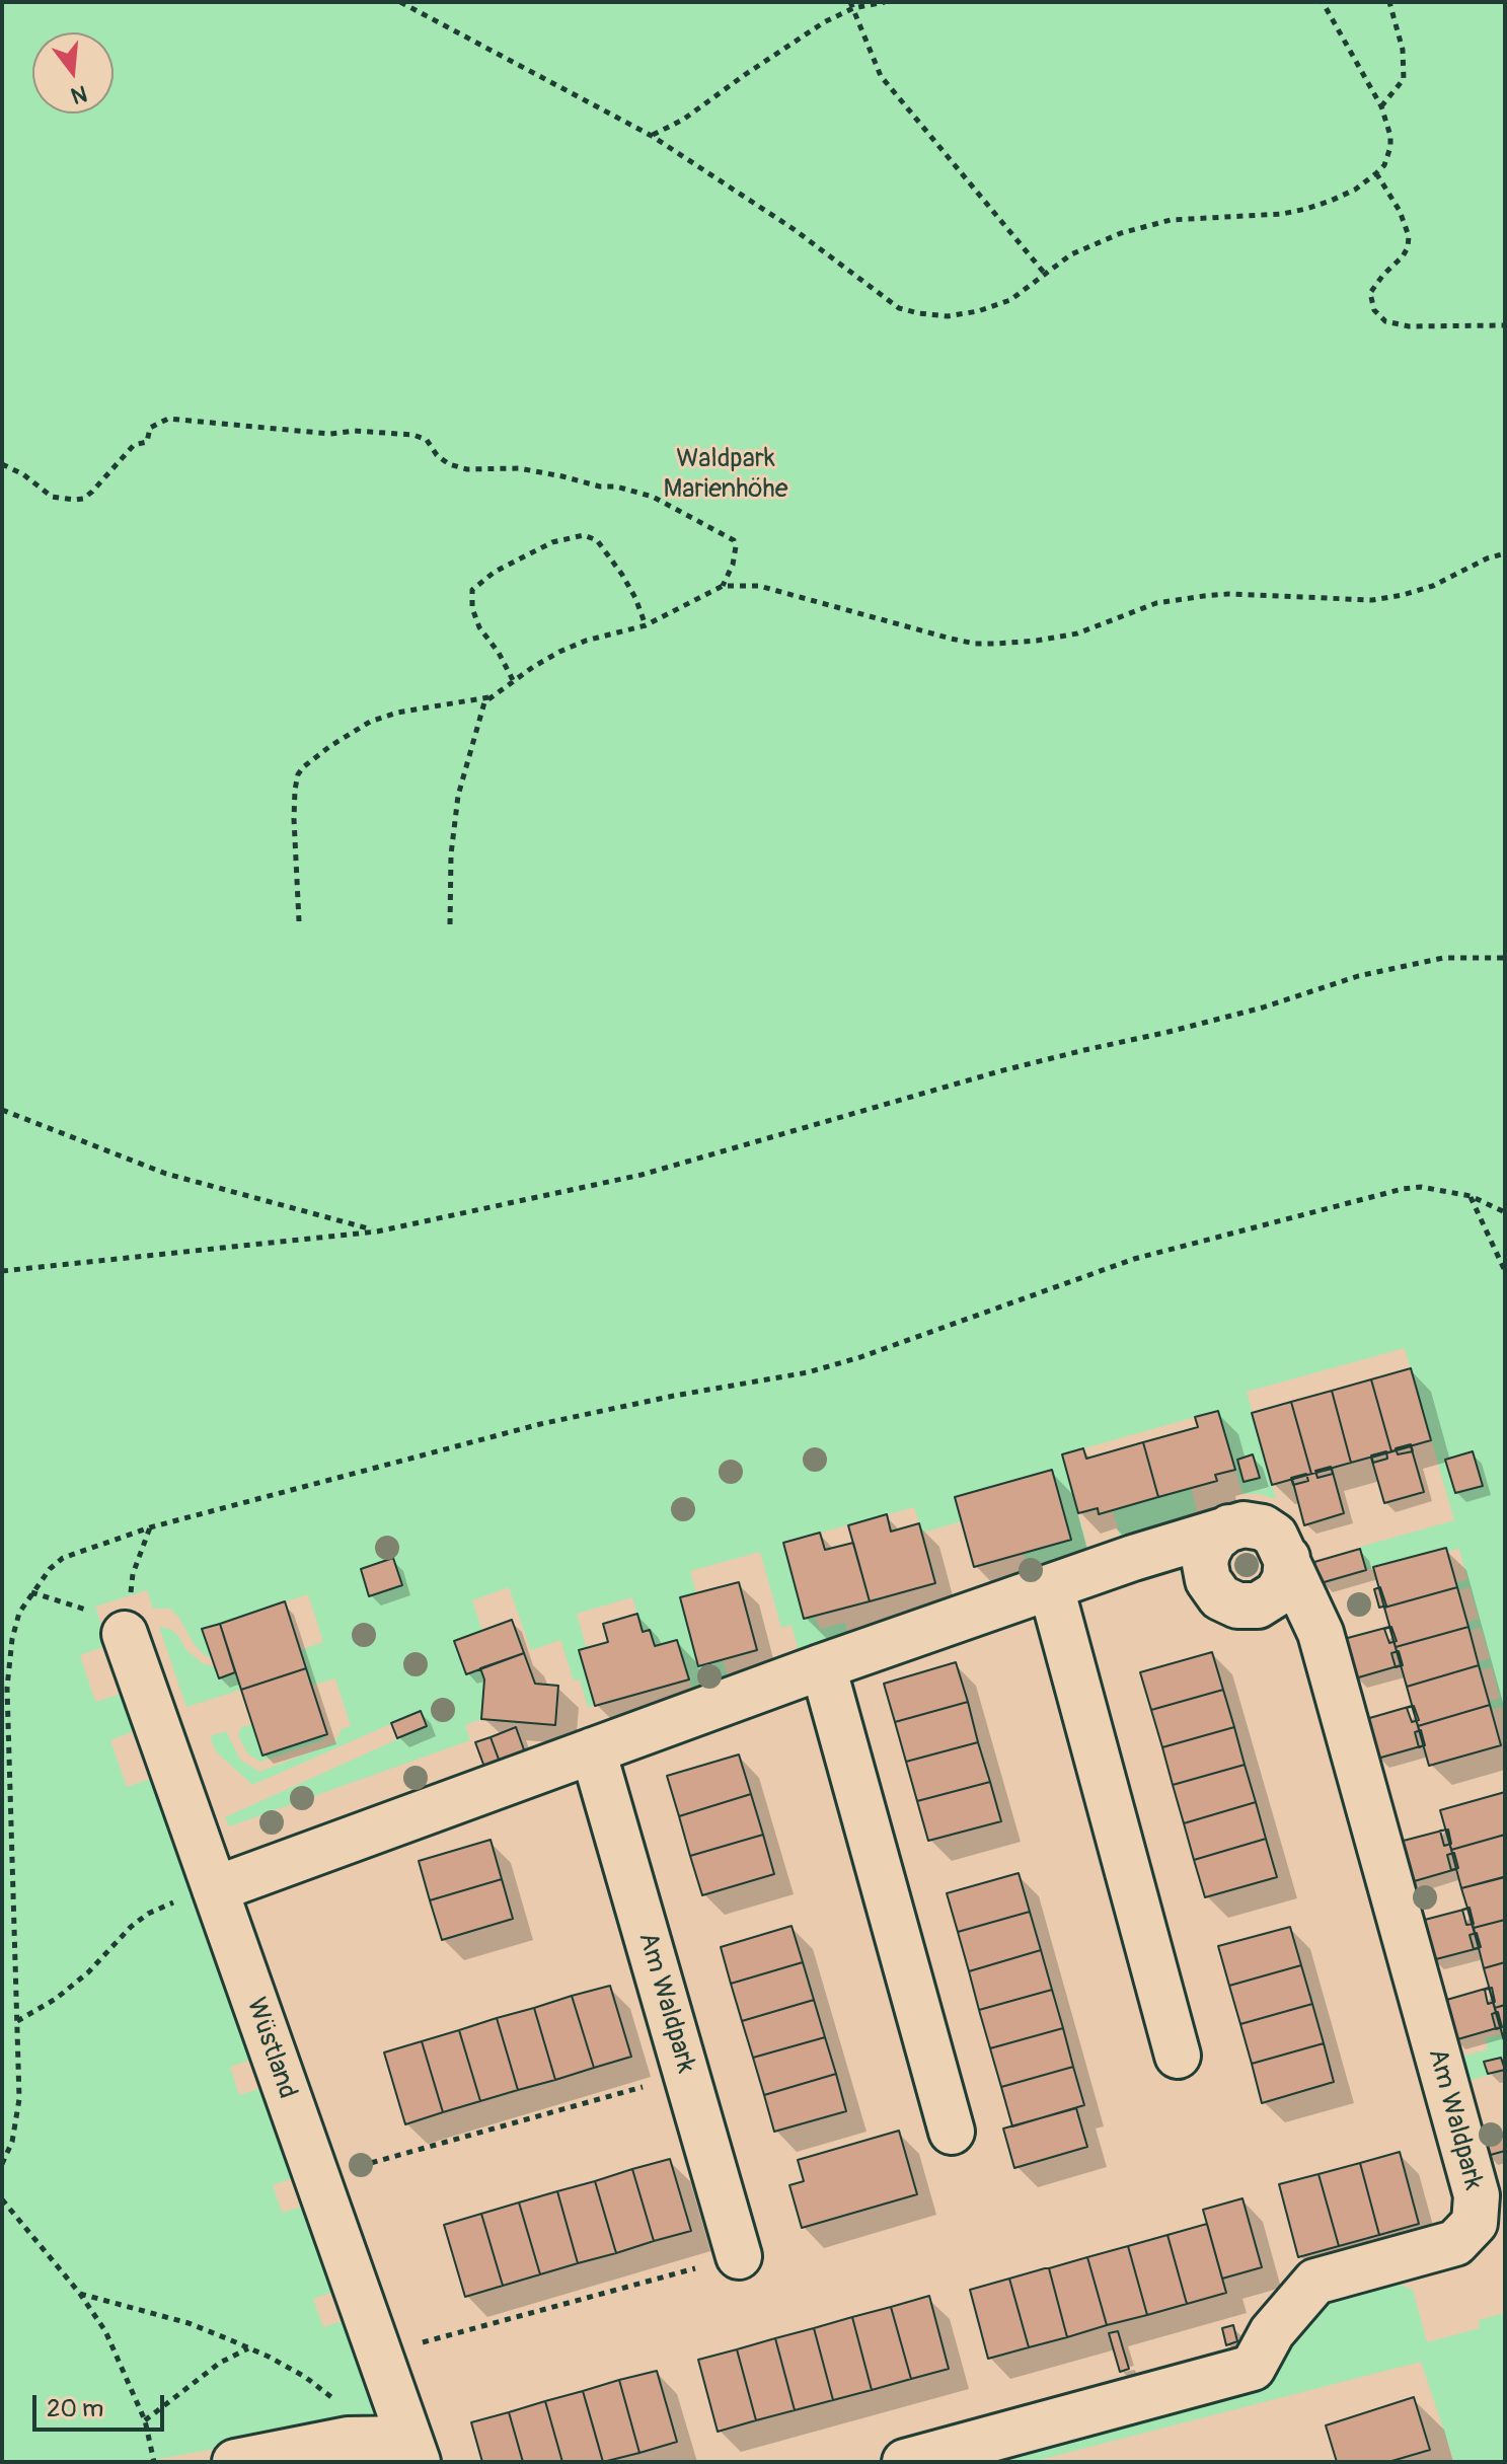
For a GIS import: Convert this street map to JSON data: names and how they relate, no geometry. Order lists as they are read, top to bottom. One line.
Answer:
{"streets":{"street":["Am Waldpark","Wüstland"]},"crossings":[["Am Waldpark","Wüstland"]],"parks":["Waldpark Marienhöhe"],"scale_bar":"20 m","north":"bottom"}
